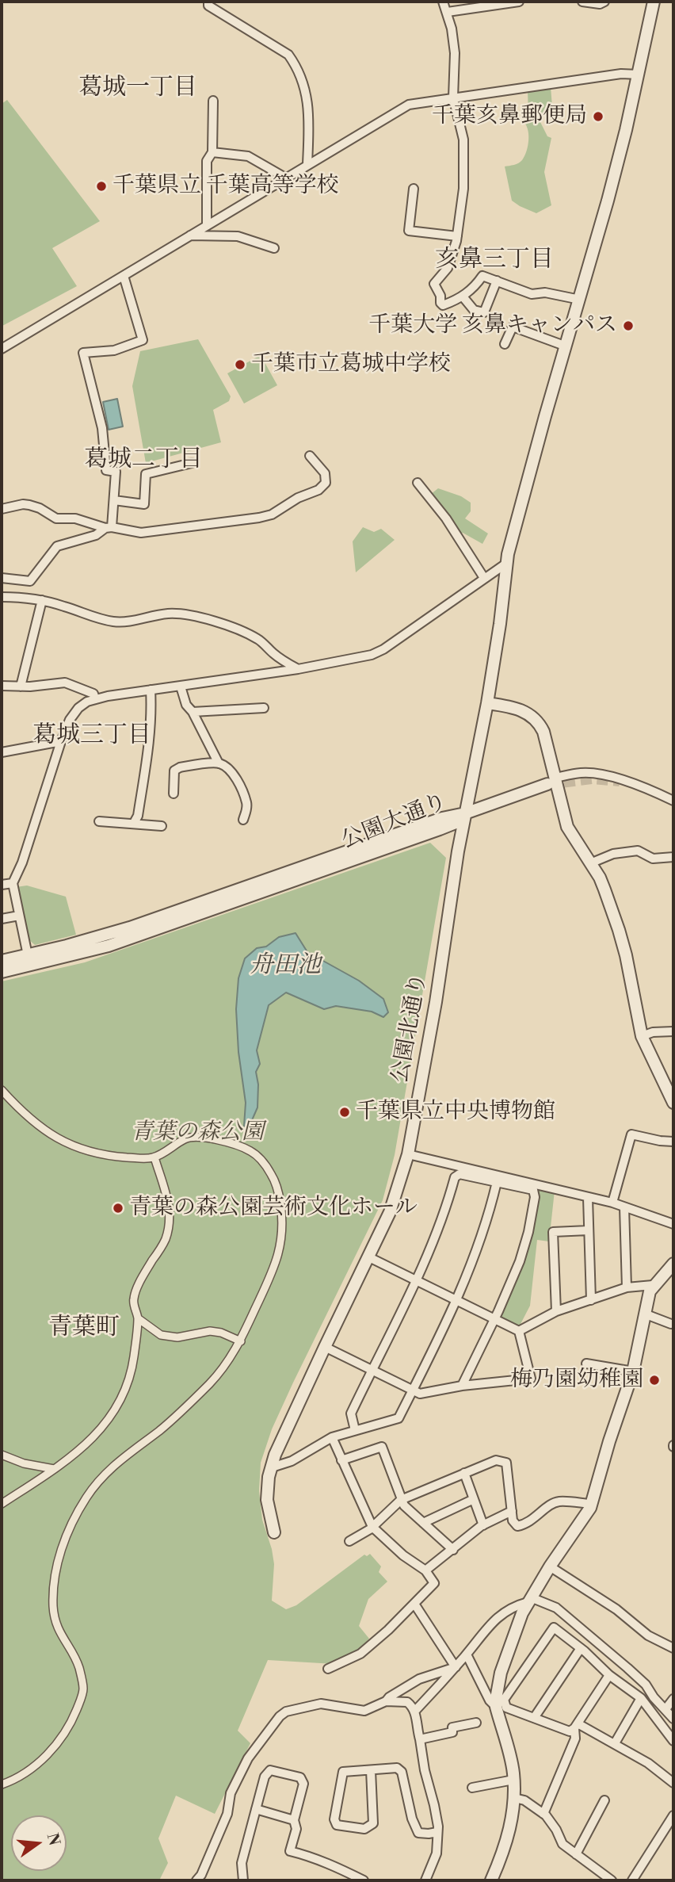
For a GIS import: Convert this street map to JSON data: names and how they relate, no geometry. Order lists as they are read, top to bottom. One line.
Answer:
{"streets":{"street":["公園大通り","公園北通り"]},"crossings":[["公園大通り","公園北通り"]],"districts":["葛城一丁目","亥鼻三丁目","葛城二丁目","葛城三丁目","青葉町"],"water":["舟田池"],"parks":["青葉の森公園"],"places":["千葉亥鼻郵便局","千葉県立 千葉高等学校","千葉大学 亥鼻キャンパス","千葉市立葛城中学校","千葉県立中央博物館","青葉の森公園芸術文化ホール","梅乃園幼稚園"],"north":"right"}
